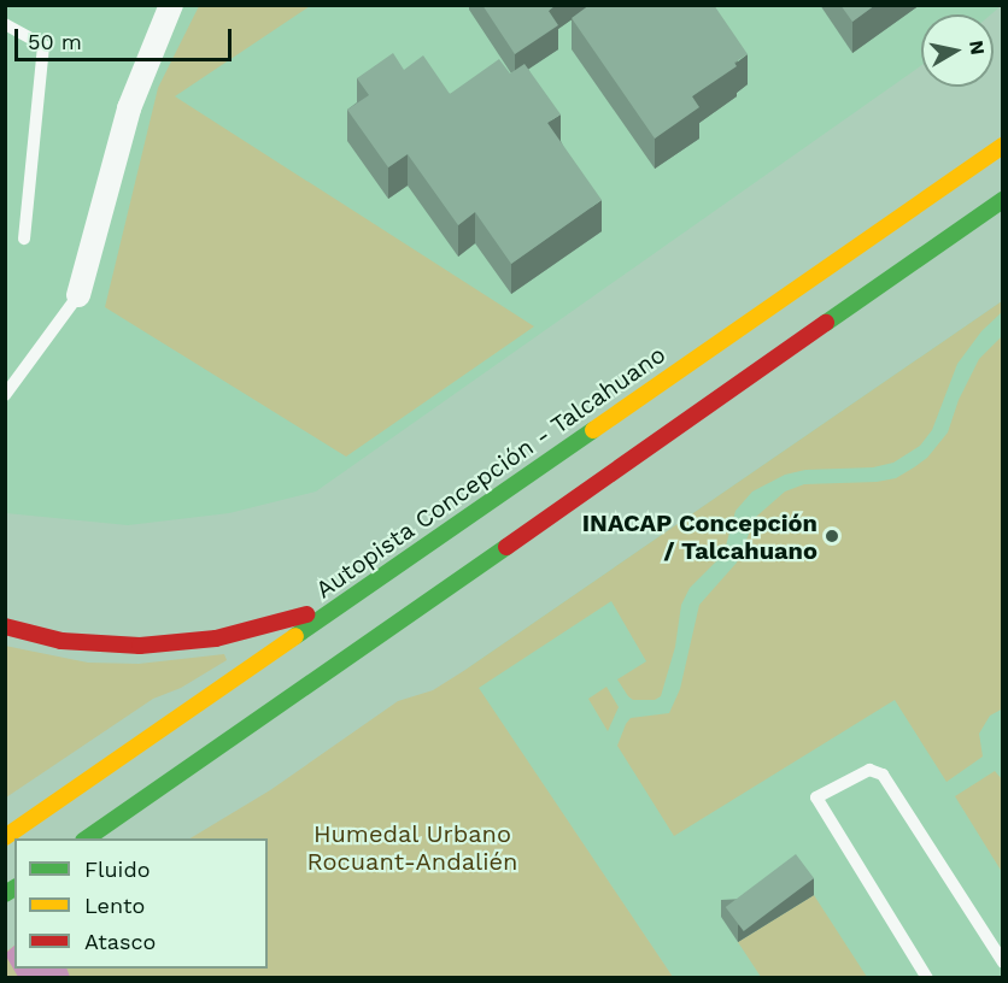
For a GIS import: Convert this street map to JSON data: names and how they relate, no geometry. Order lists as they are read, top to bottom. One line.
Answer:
{"streets":{"main road":["Autopista Concepción - Talcahuano"]},"parks":["Humedal Urbano Rocuant-Andalién"],"places":["INACAP Concepción / Talcahuano"],"legend":["Fluido","Lento","Atasco"],"scale_bar":"50 m","north":"right"}
